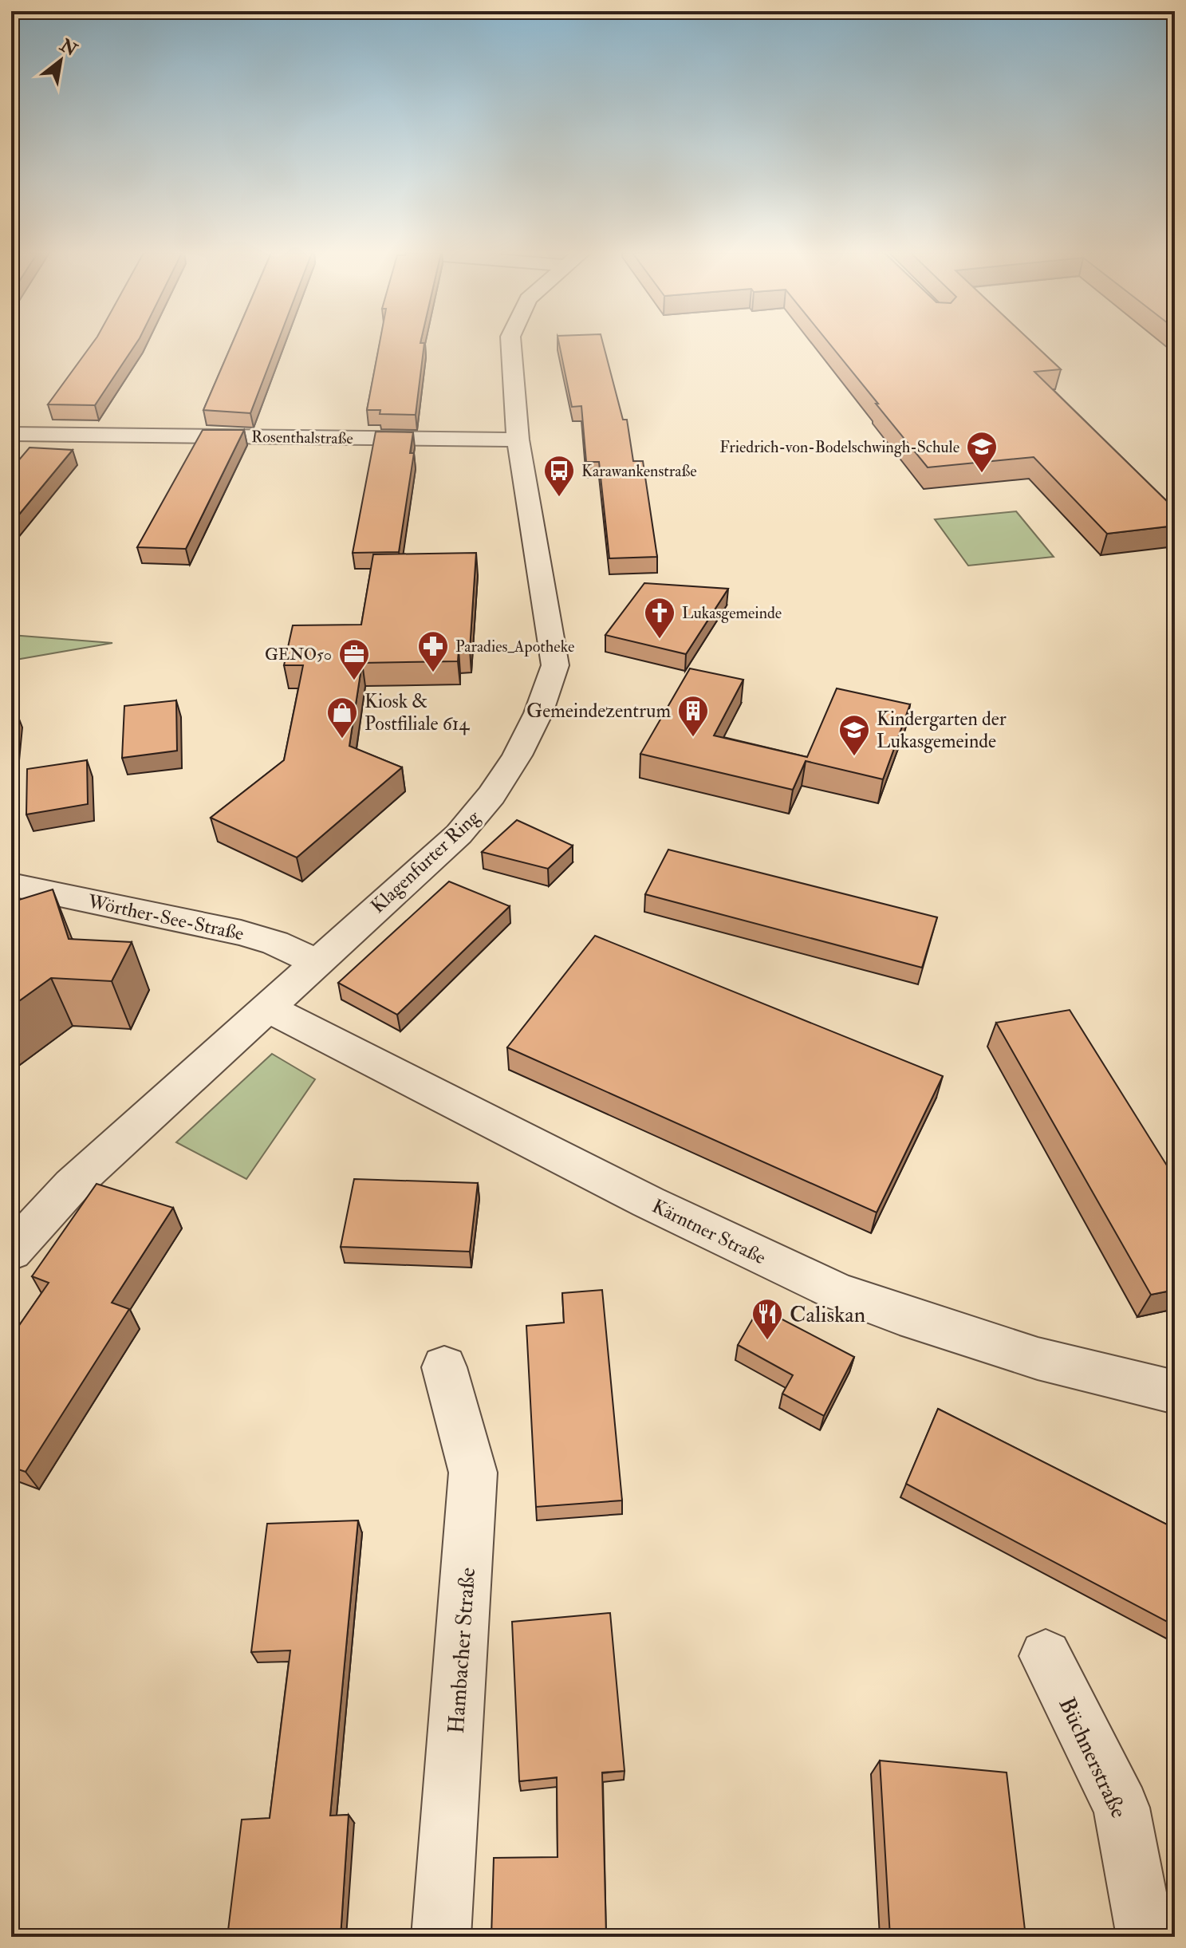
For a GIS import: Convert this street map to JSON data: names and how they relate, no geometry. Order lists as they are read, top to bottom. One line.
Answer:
{"streets":{"street":["Rosenthalstraße","Klagenfurter Ring","Wörther-See-Straße","Kärntner Straße","Hambacher Straße","Büchnerstraße"]},"crossings":[["Rosenthalstraße","Klagenfurter Ring"],["Klagenfurter Ring","Wörther-See-Straße"],["Klagenfurter Ring","Kärntner Straße"]],"places":{"school or university":["Friedrich-von-Bodelschwingh-Schule","Kindergarten der Lukasgemeinde"],"bus stop":["Karawankenstraße"],"church":["Lukasgemeinde"],"pharmacy":["Paradies_Apotheke"],"office":["GENO50"],"building":["Gemeindezentrum"],"shop":["Kiosk & Postfiliale 614"],"restaurant":["Caliskan"]},"north":"top right"}
